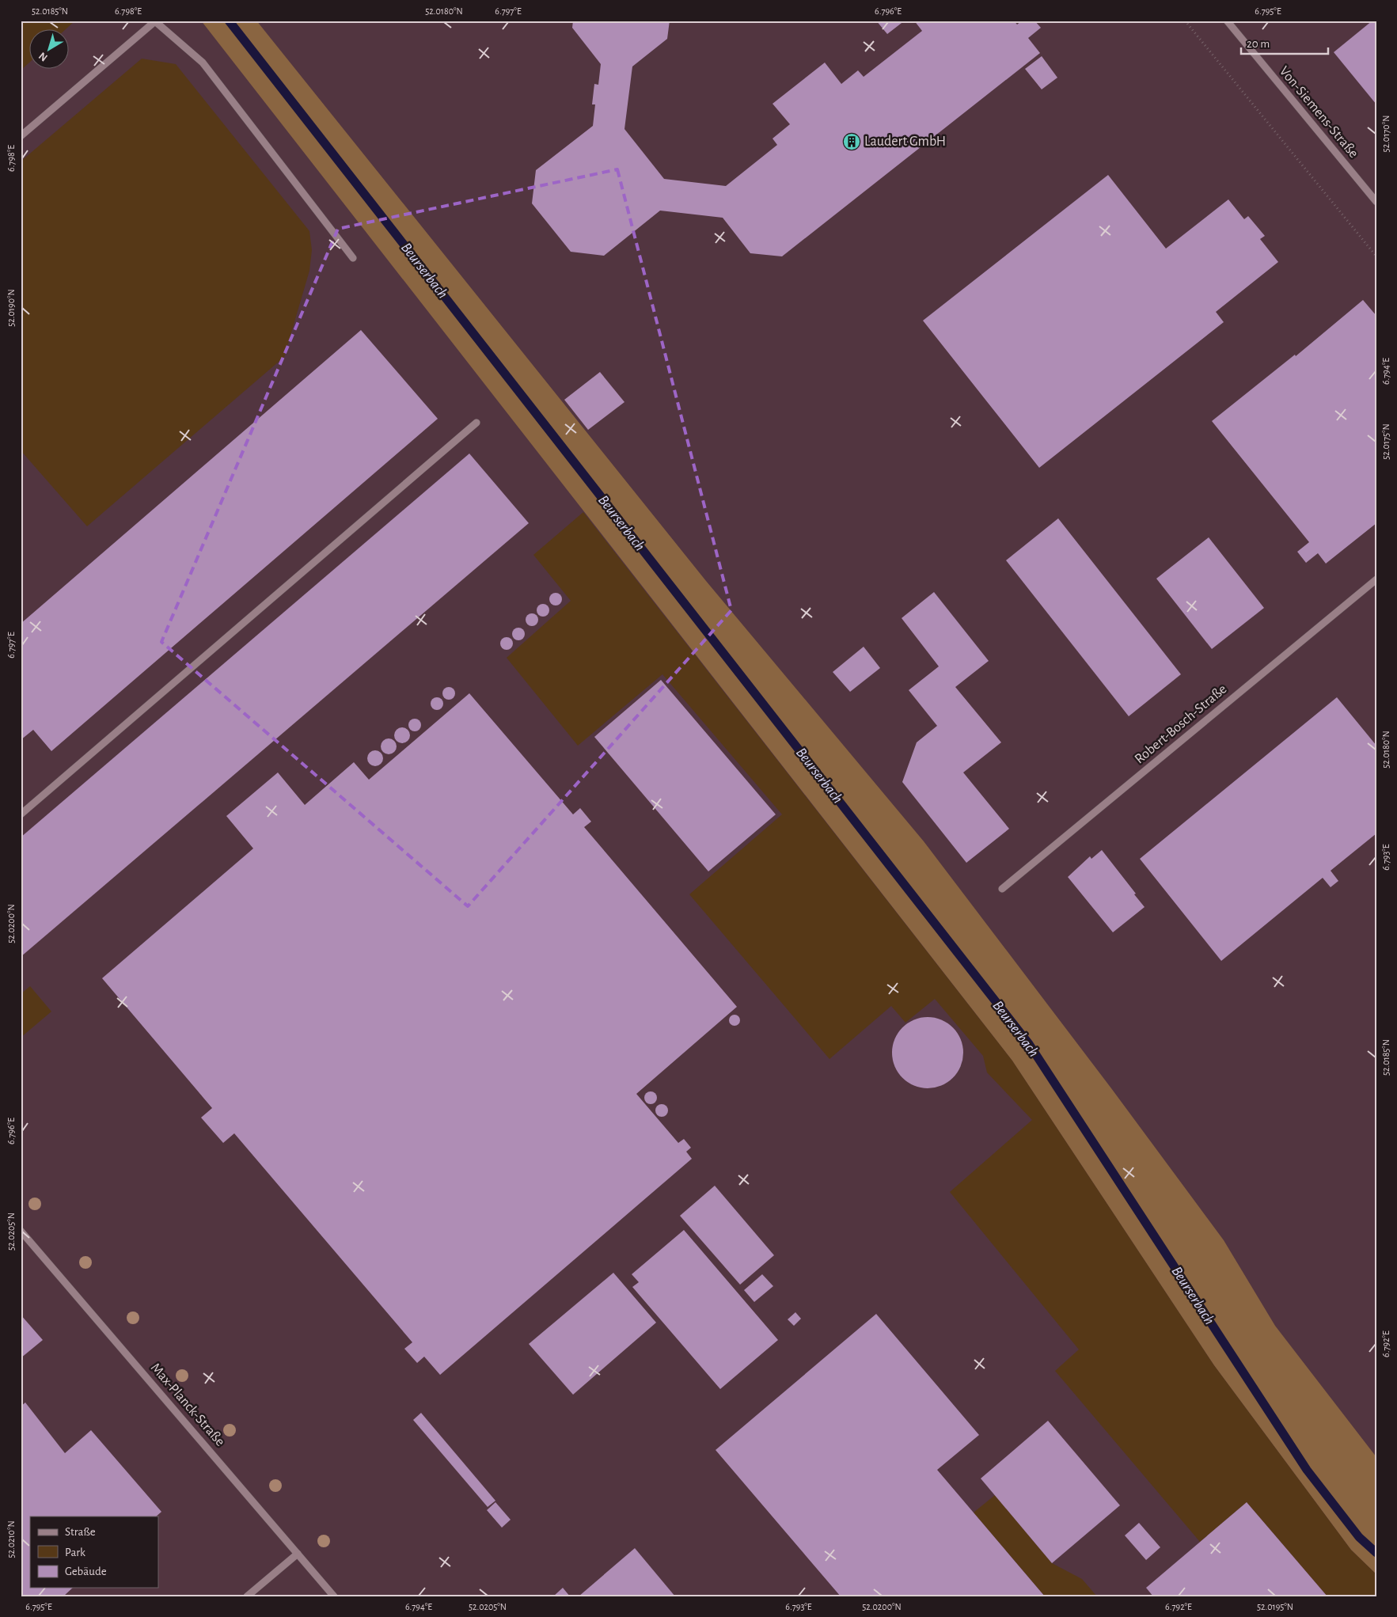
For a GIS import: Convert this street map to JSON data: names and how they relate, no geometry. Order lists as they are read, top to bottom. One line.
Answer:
{"streets":{"street":["Von-Siemens-Straße","Robert-Bosch-Straße","Max-Planck-Straße"]},"water":["Beurserbach"],"places":{"building":["Laudert GmbH"]},"legend":["Straße","Park","Gebäude"],"scale_bar":"20 m","north":"bottom left","coordinates":["52.0185°N","6.798°E","52.0180°N","6.797°E","6.796°E","6.795°E","52.0170°N","52.0190°N","6.794°E","52.0175°N","6.793°E","52.0200°N","52.0205°N","6.792°E","52.0210°N","52.0195°N"]}
